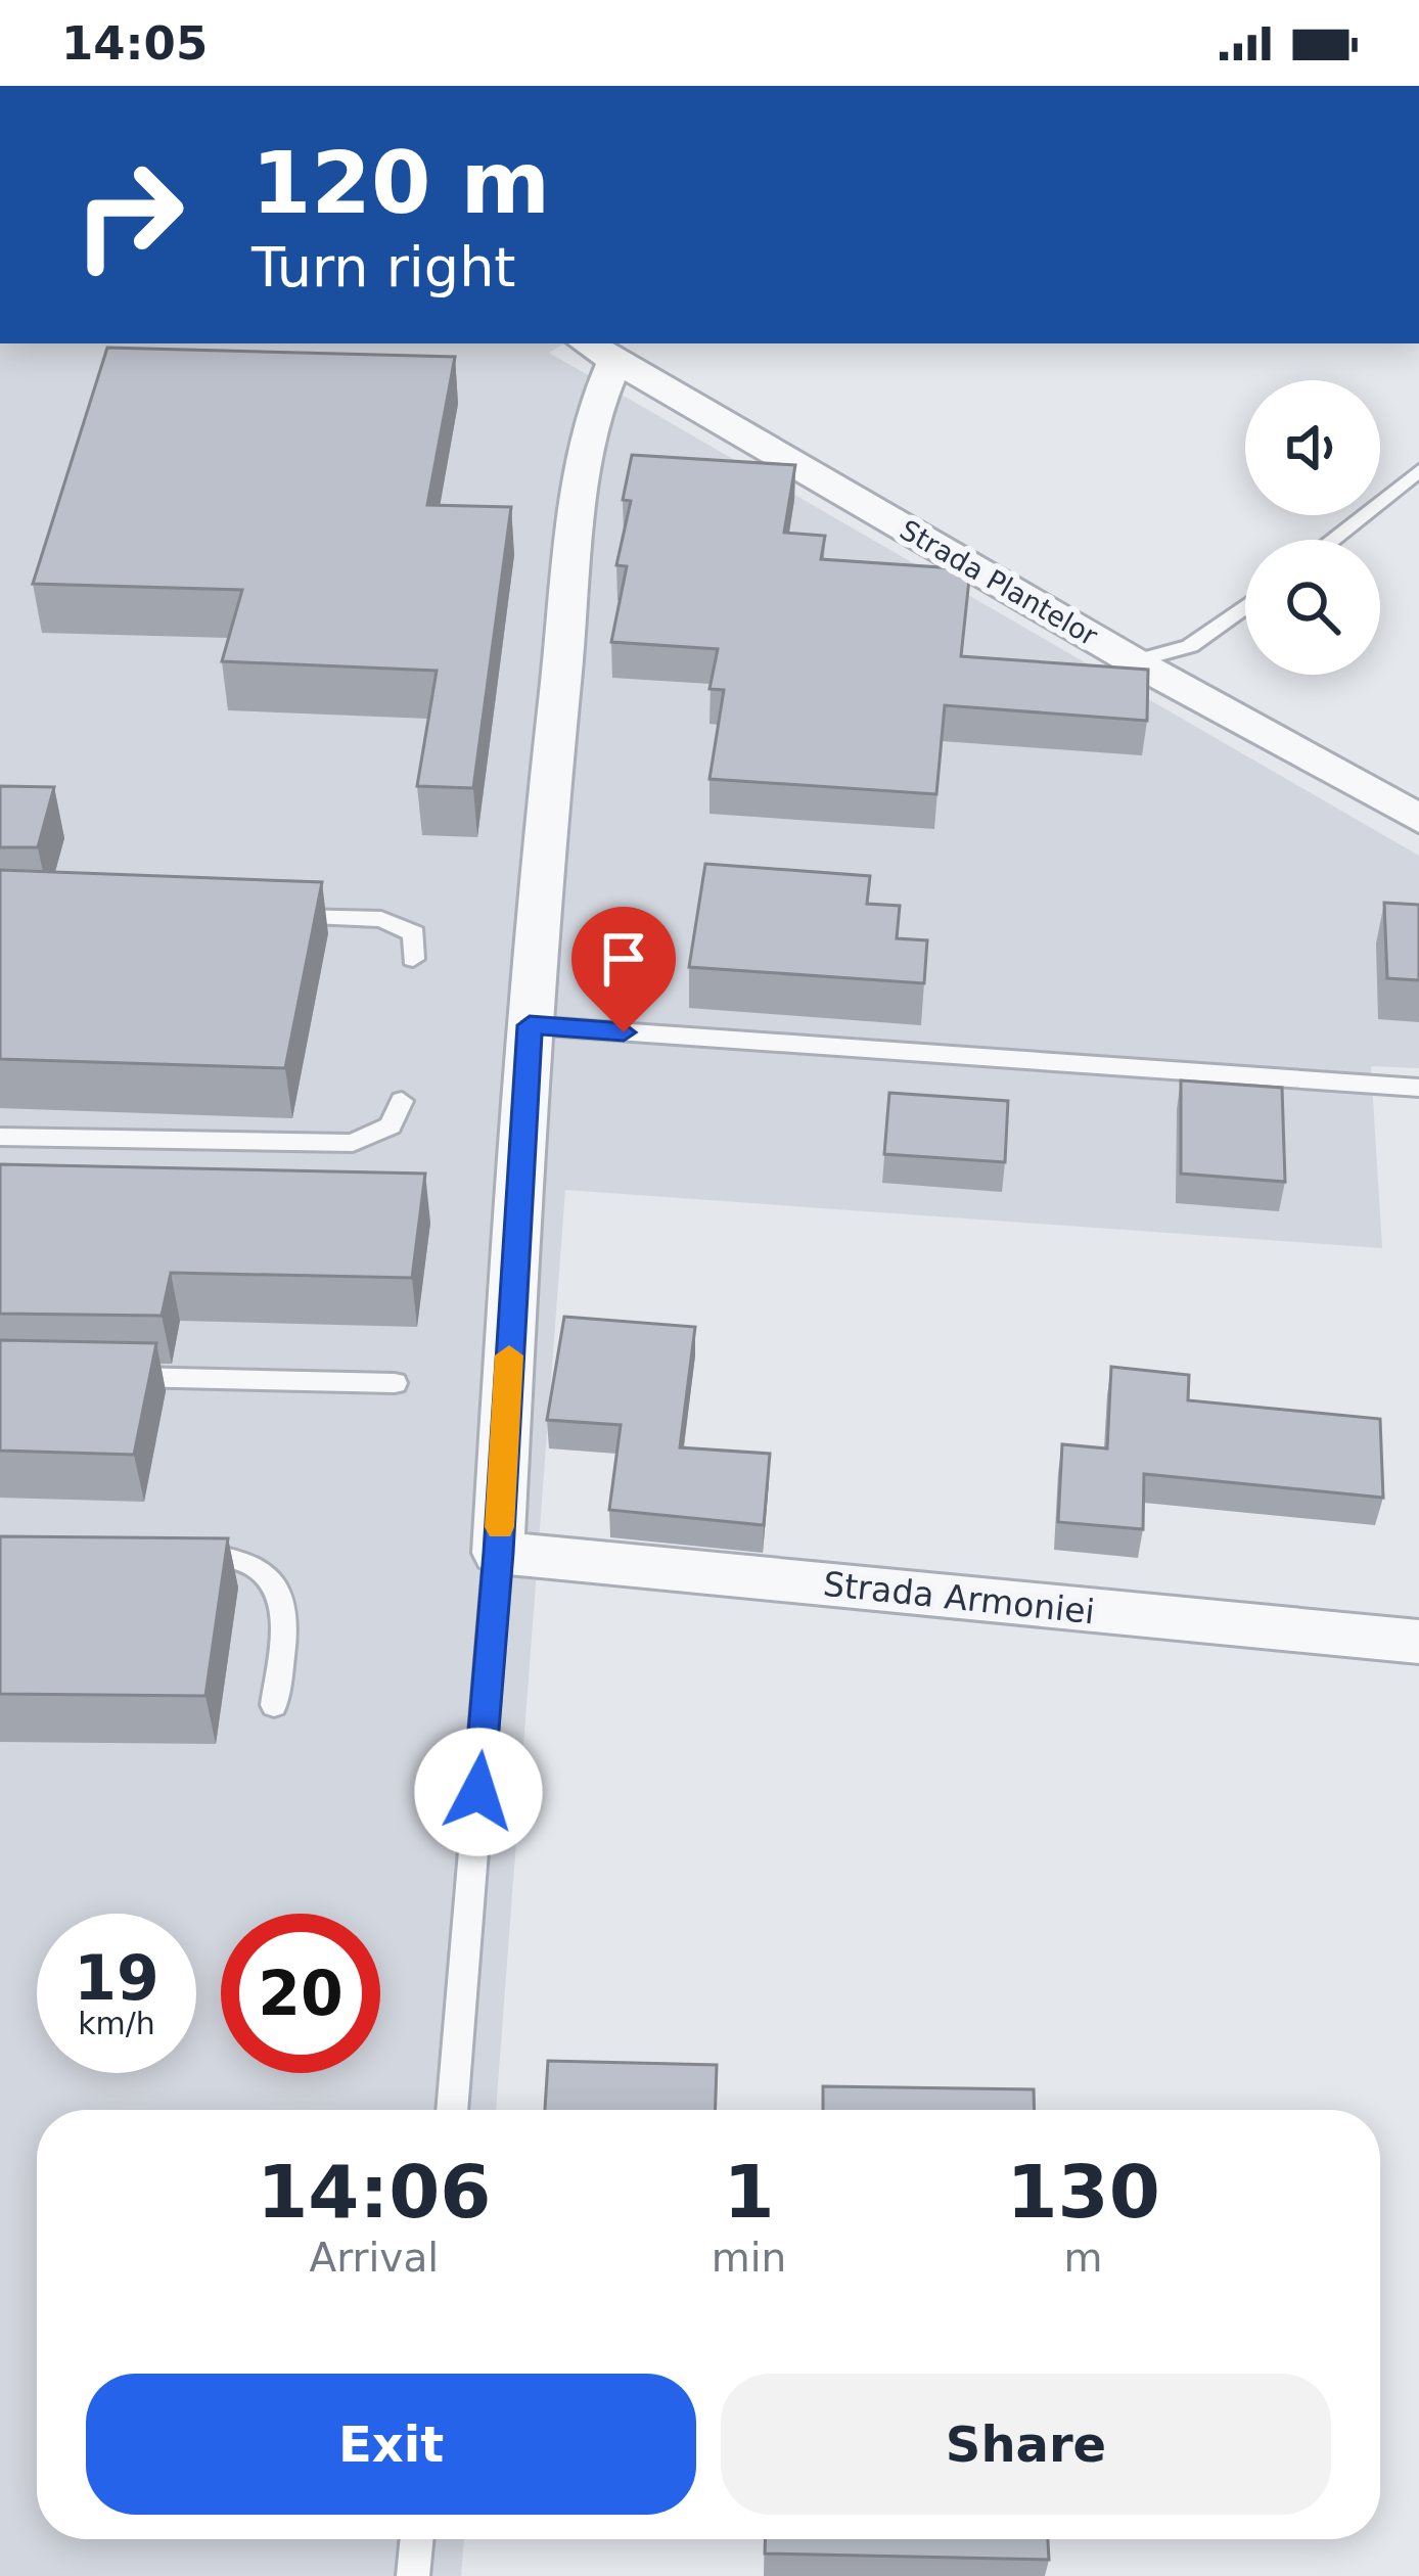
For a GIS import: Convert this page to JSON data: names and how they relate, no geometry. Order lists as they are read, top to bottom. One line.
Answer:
{"streets":{"street":["Strada Plantelor","Strada Armoniei"]},"page":{"status":"14:05","turn":["120 m","Turn right"],"speed":"19 km/h","limit":"20","eta":["14:06","Arrival","1","min","130","m"],"buttons":["Exit","Share"]}}
